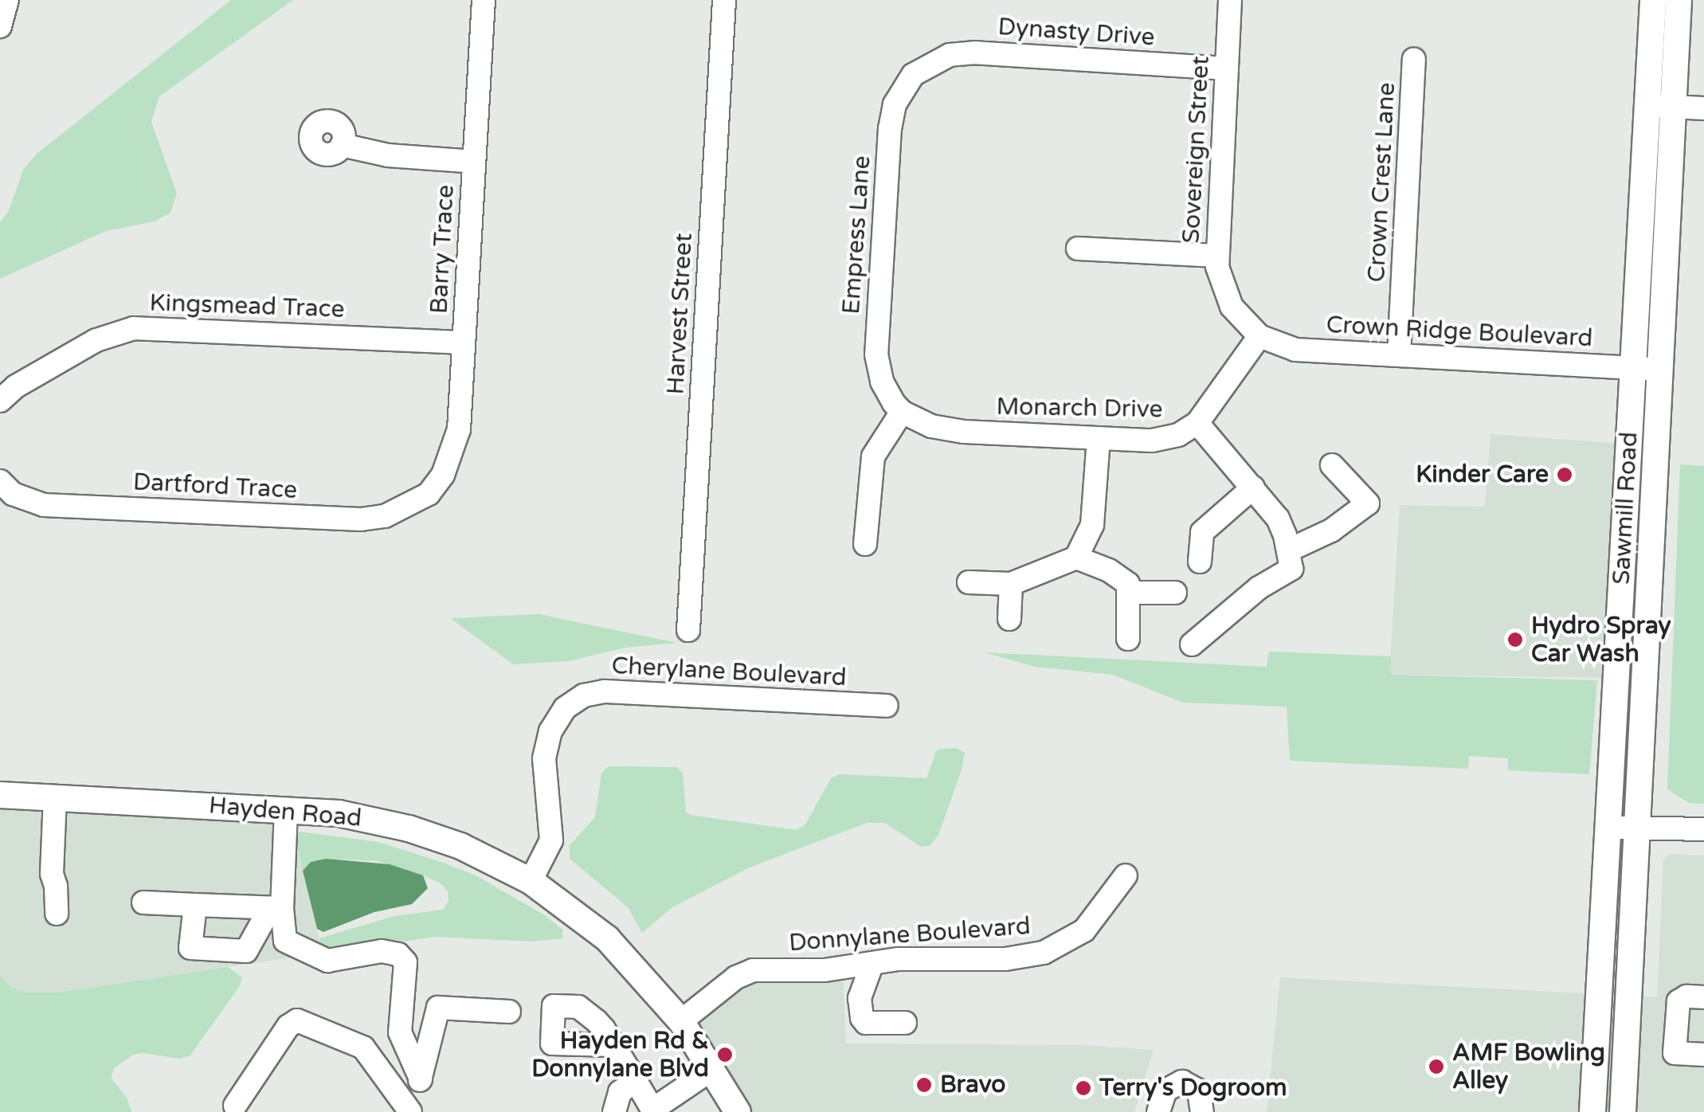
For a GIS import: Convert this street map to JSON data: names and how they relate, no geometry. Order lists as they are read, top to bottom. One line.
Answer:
{"streets":{"main road":["Sawmill Road","Hayden Road"],"street":["Dynasty Drive","Sovereign Street","Crown Crest Lane","Empress Lane","Barry Trace","Kingsmead Trace","Harvest Street","Crown Ridge Boulevard","Monarch Drive","Dartford Trace","Cherylane Boulevard","Donnylane Boulevard"]},"crossings":[["Dynasty Drive","Sovereign Street"],["Dynasty Drive","Empress Lane"],["Sovereign Street","Crown Ridge Boulevard"],["Sovereign Street","Monarch Drive"],["Crown Crest Lane","Crown Ridge Boulevard"],["Empress Lane","Monarch Drive"],["Barry Trace","Kingsmead Trace"],["Barry Trace","Dartford Trace"],["Crown Ridge Boulevard","Monarch Drive"],["Crown Ridge Boulevard","Sawmill Road"],["Cherylane Boulevard","Hayden Road"],["Hayden Road","Donnylane Boulevard"]],"places":["Kinder Care","Hydro Spray Car Wash","Hayden Rd & Donnylane Blvd","AMF Bowling Alley","Bravo","Terry's Dogroom"]}
